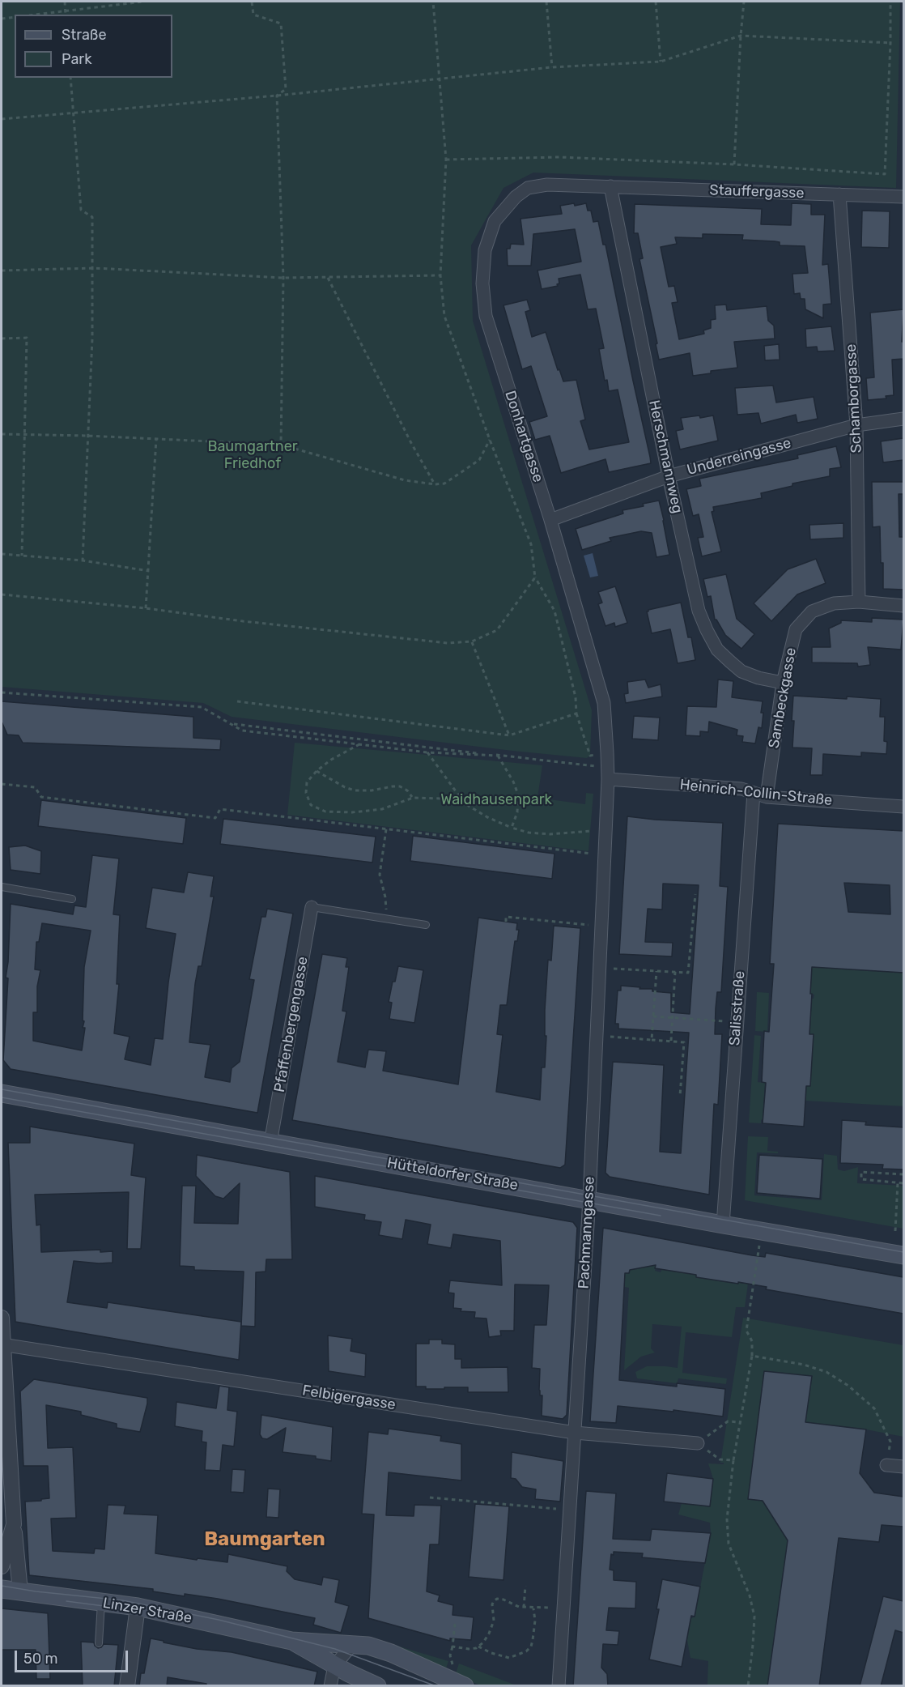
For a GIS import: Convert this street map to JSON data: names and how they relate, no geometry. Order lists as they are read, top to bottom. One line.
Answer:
{"streets":{"main road":["Hütteldorfer Straße","Linzer Straße"],"street":["Stauffergasse","Schamborgasse","Donhartgasse","Herschmannweg","Underreingasse","Sambeckgasse","Heinrich-Collin-Straße","Salisstraße","Pfaffenbergengasse","Pachmanngasse","Felbigergasse"]},"crossings":[["Stauffergasse","Schamborgasse"],["Stauffergasse","Donhartgasse"],["Stauffergasse","Herschmannweg"],["Schamborgasse","Underreingasse"],["Schamborgasse","Sambeckgasse"],["Donhartgasse","Herschmannweg"],["Donhartgasse","Underreingasse"],["Donhartgasse","Heinrich-Collin-Straße"],["Donhartgasse","Pachmanngasse"],["Herschmannweg","Underreingasse"],["Herschmannweg","Sambeckgasse"],["Sambeckgasse","Heinrich-Collin-Straße"],["Heinrich-Collin-Straße","Salisstraße"],["Heinrich-Collin-Straße","Pachmanngasse"],["Salisstraße","Hütteldorfer Straße"],["Pfaffenbergengasse","Hütteldorfer Straße"],["Hütteldorfer Straße","Pachmanngasse"],["Pachmanngasse","Felbigergasse"]],"districts":["Baumgarten"],"parks":["Baumgartner Friedhof","Waidhausenpark"],"legend":["Straße","Park"],"scale_bar":"50 m"}
